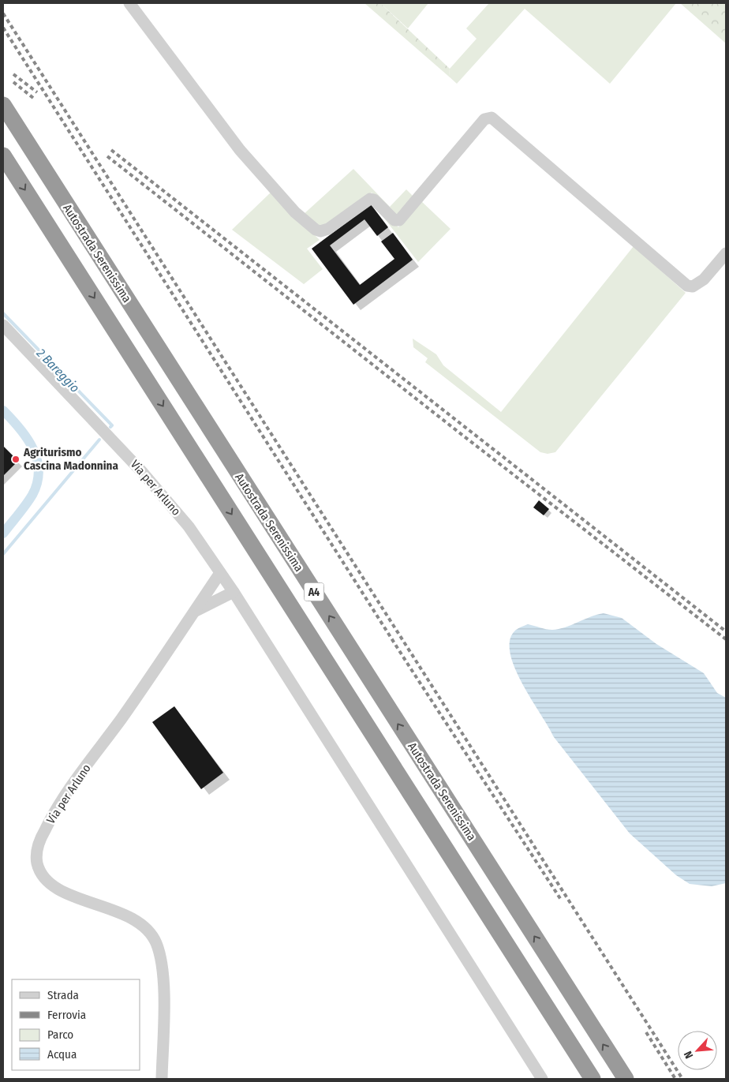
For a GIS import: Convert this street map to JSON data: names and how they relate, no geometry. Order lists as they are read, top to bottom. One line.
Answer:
{"streets":{"highway":["Autostrada Serenissima","A4"],"street":["Via per Arluno"]},"water":["2 Bareggio"],"places":["Agriturismo Cascina Madonnina"],"legend":["Strada","Ferrovia","Parco","Acqua"],"north":"bottom left"}
